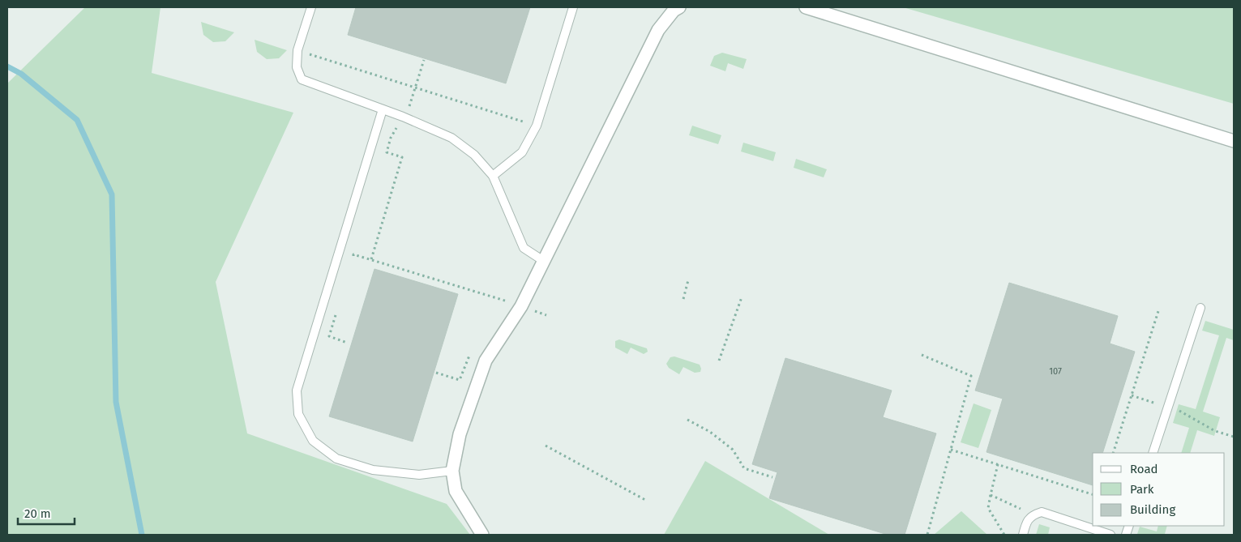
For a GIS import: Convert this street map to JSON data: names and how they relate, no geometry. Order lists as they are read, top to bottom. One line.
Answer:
{"house_numbers":["107"],"legend":["Road","Park","Building"],"scale_bar":"20 m"}
